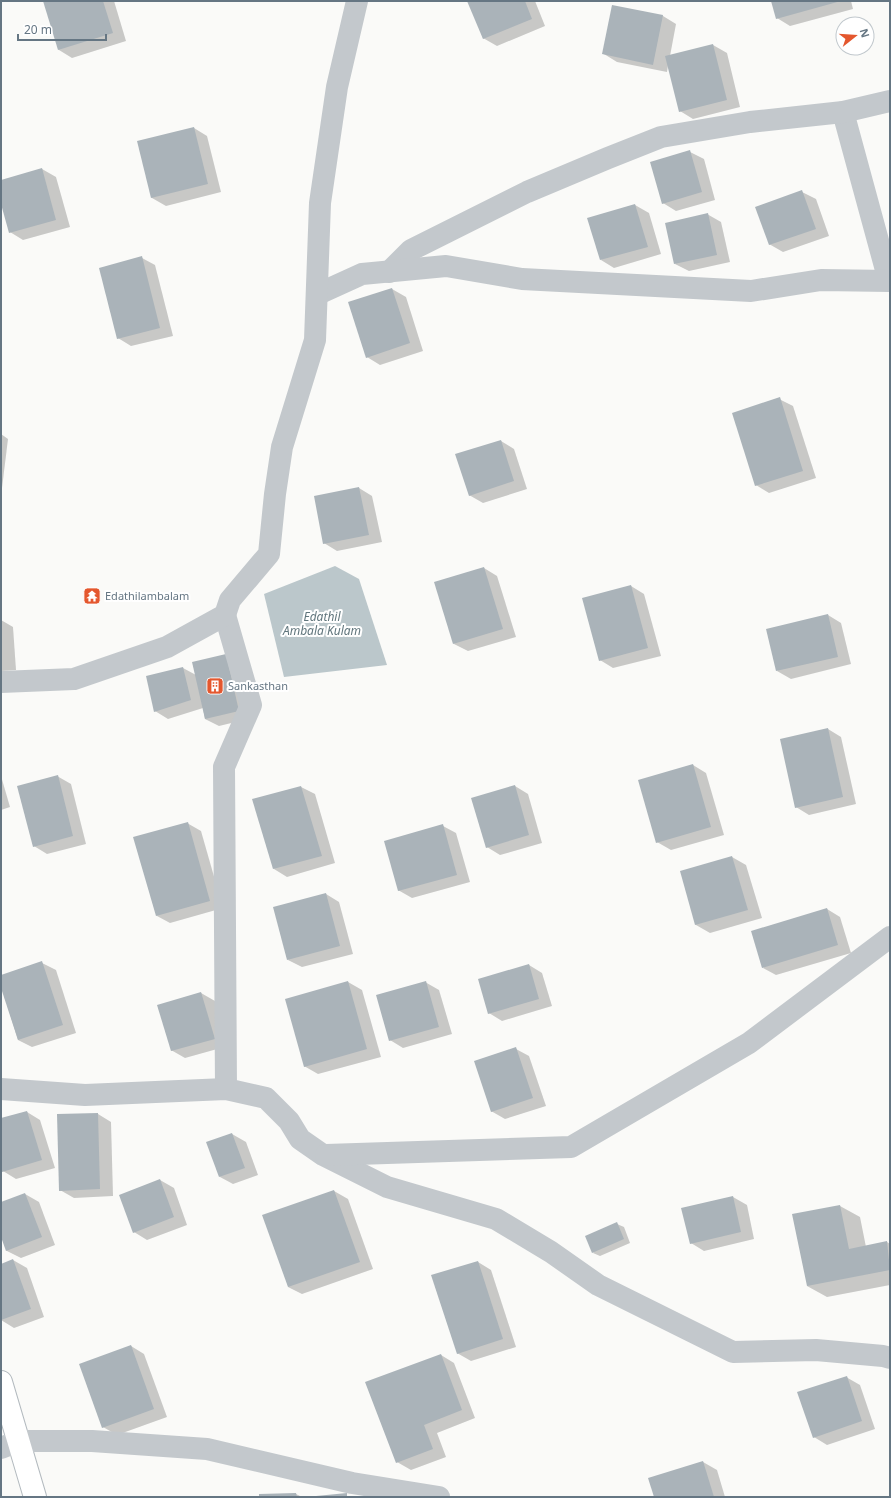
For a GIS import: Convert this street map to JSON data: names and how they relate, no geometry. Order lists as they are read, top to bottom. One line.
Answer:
{"water":["Edathil Ambala Kulam"],"places":{"temple":["Edathilambalam"],"building":["Sankasthan"]},"scale_bar":"20 m","north":"right"}
